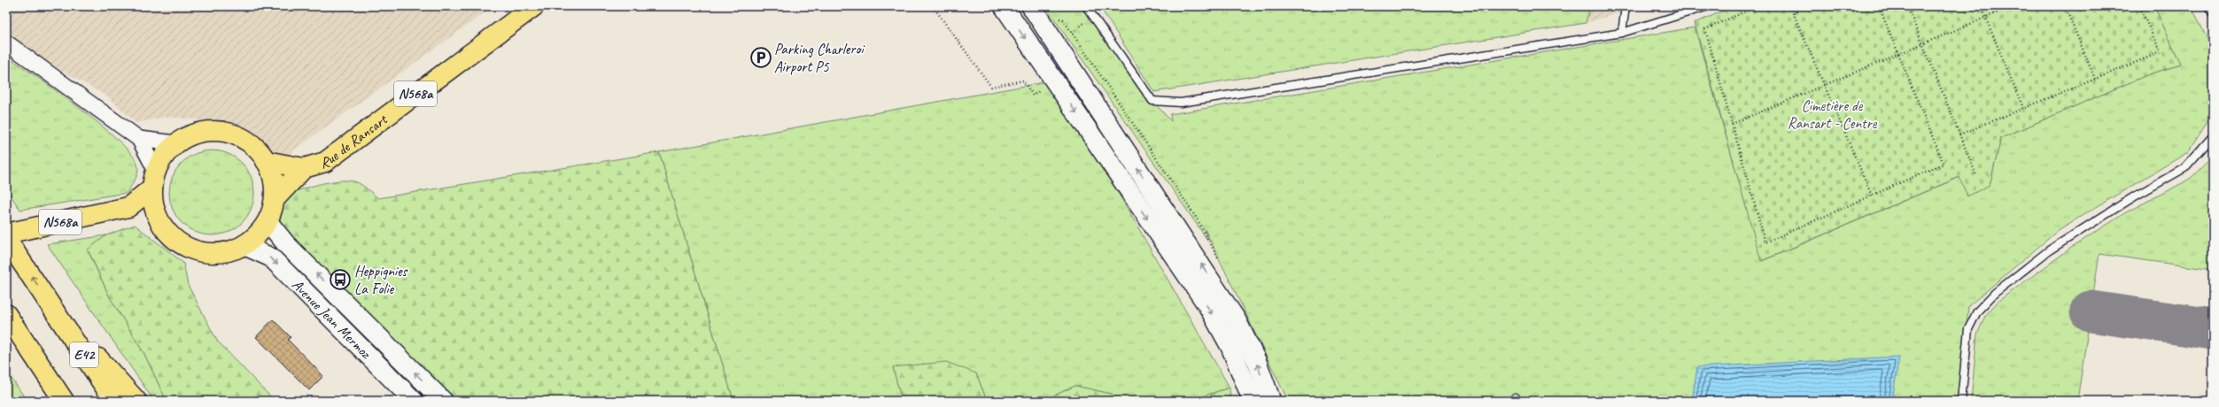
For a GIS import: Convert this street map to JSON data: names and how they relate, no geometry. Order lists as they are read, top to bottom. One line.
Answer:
{"streets":{"main road":["N568a","Rue de Ransart","E42"],"street":["Avenue Jean Mermoz"]},"crossings":[["N568a","Rue de Ransart"],["N568a","Avenue Jean Mermoz"],["Rue de Ransart","Avenue Jean Mermoz"]],"parks":["Cimetière de Ransart - Centre"],"places":{"parking":["Parking Charleroi Airport P5"],"bus stop":["Heppignies La Folie"]}}
